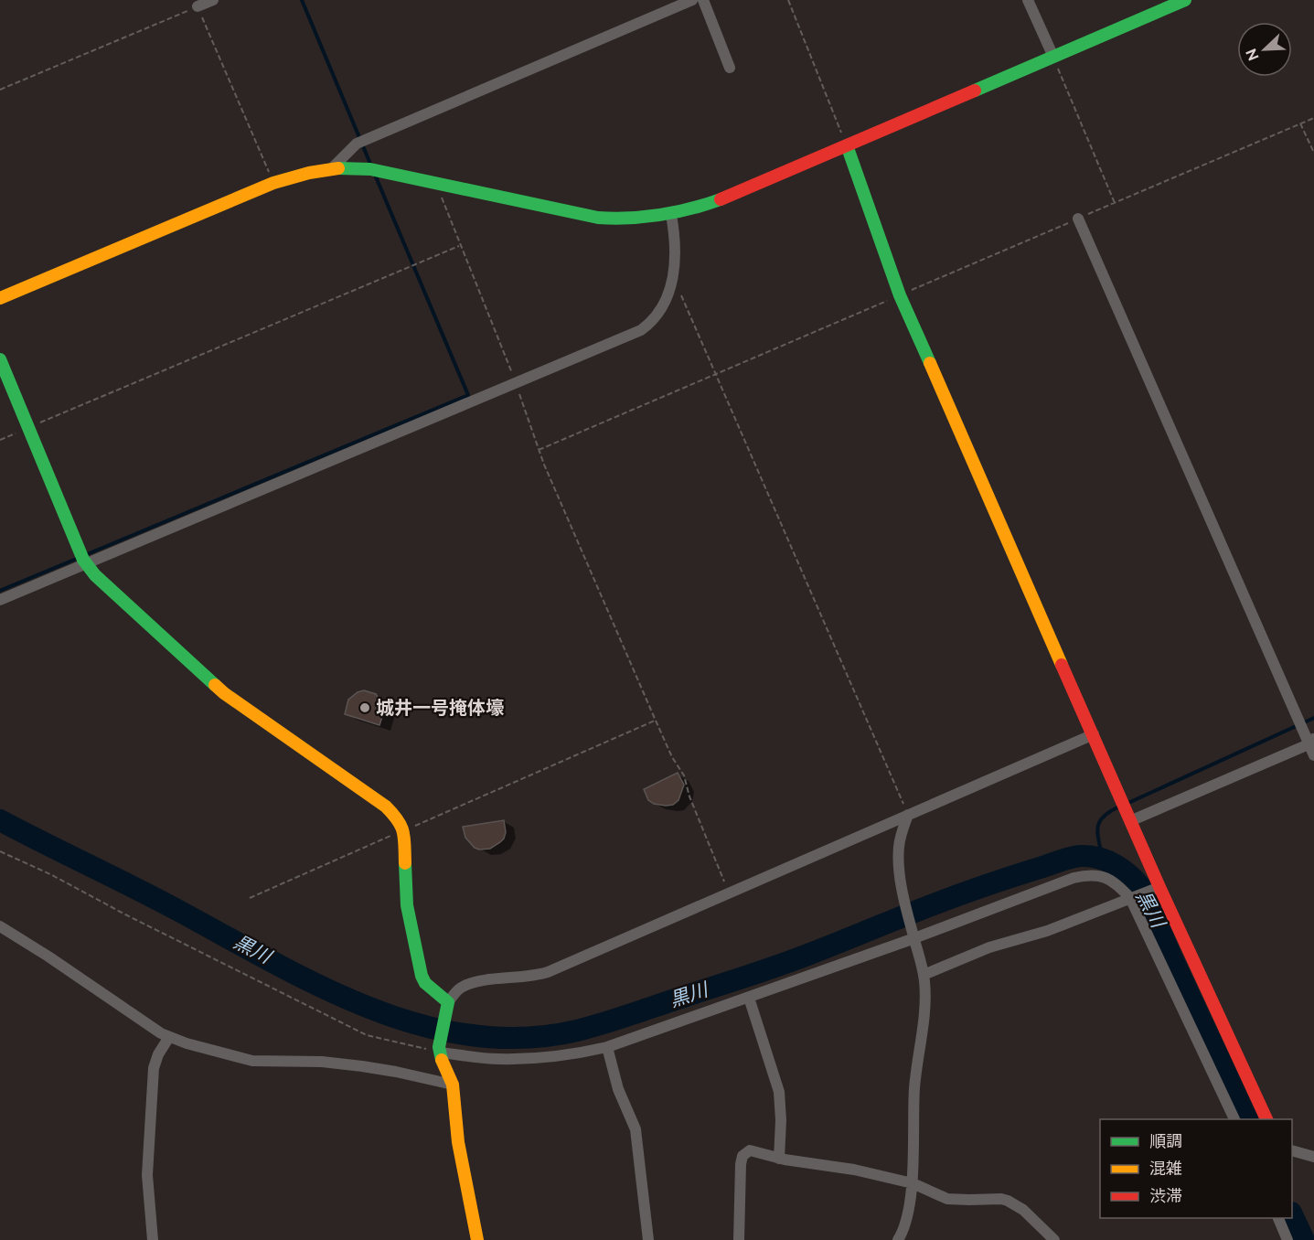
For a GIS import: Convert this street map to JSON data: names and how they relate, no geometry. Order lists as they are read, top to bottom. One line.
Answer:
{"water":["黒川"],"places":["城井一号掩体壕"],"legend":["順調","混雑","渋滞"],"north":"bottom left"}
